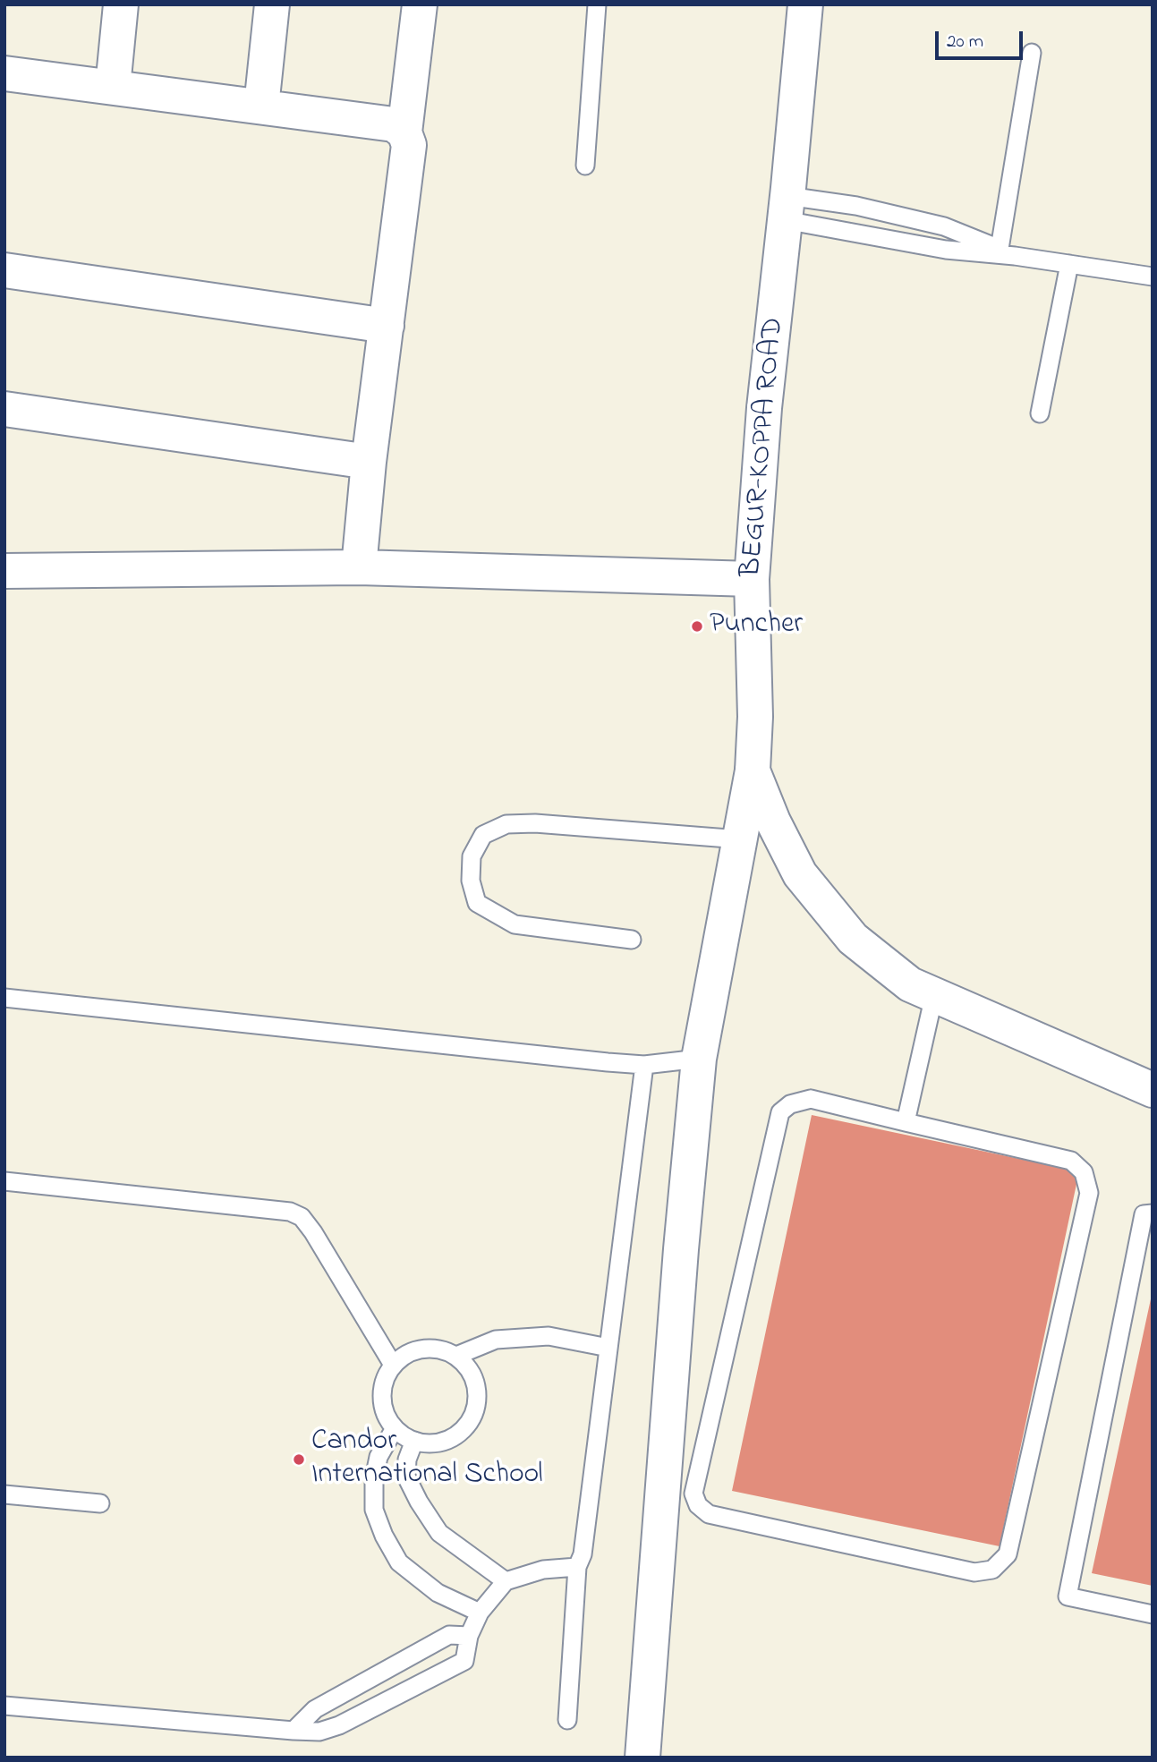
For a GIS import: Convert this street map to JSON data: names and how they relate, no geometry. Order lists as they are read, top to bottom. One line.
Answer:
{"streets":{"street":["BEGUR-KOPPA ROAD"]},"places":["Puncher","Candor International School"],"scale_bar":"20 m"}
